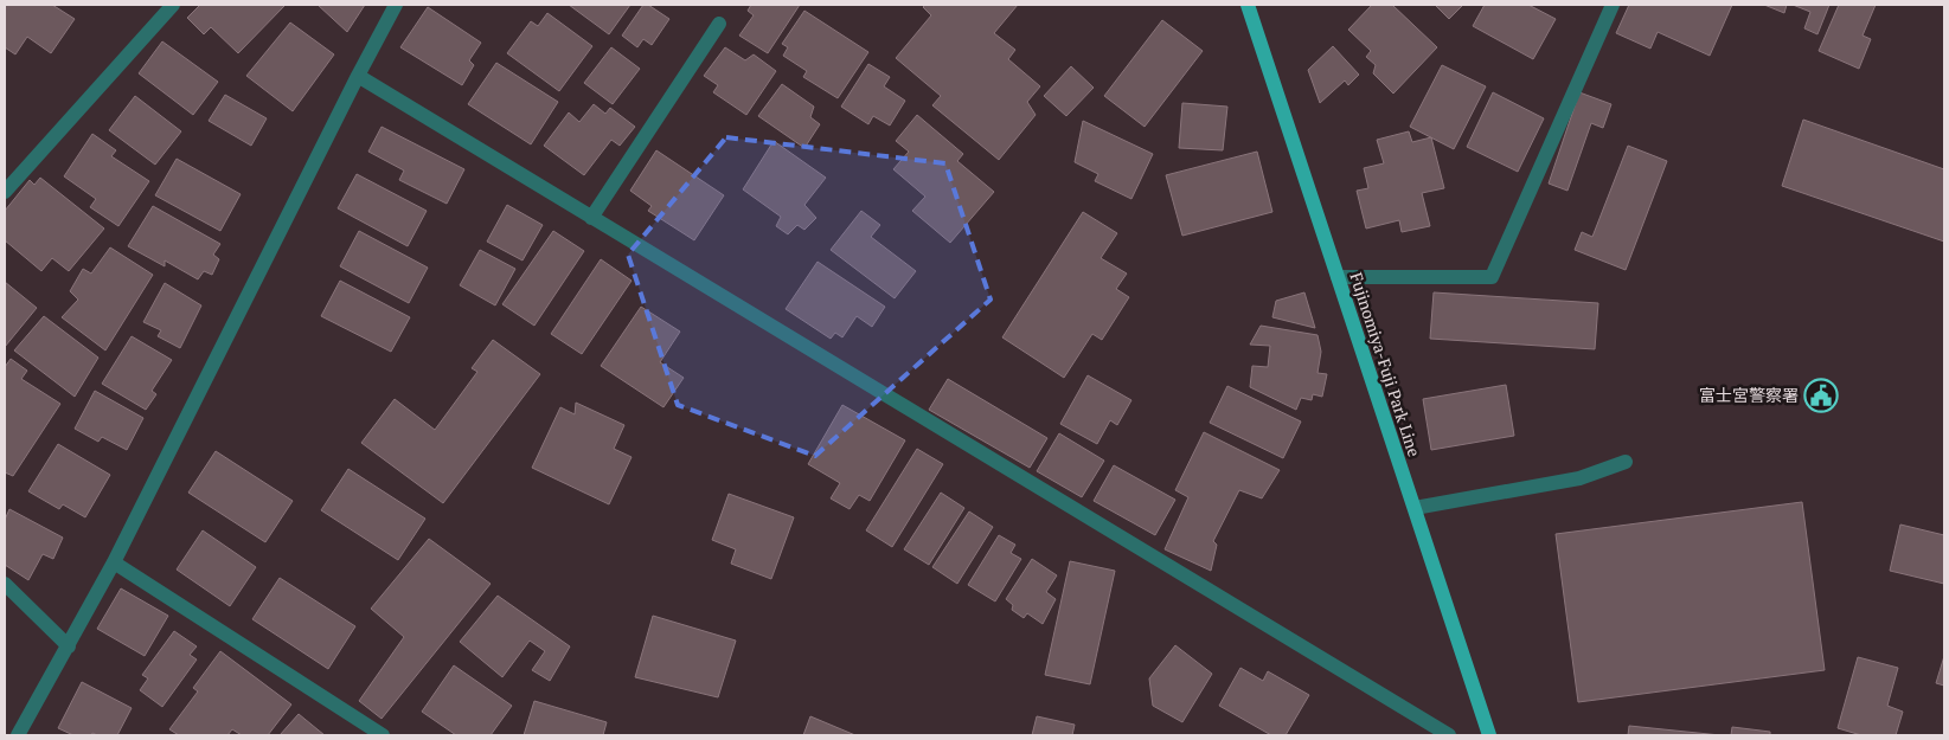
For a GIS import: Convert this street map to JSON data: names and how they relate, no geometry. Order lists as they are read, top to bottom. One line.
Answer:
{"streets":{"main road":["Fujinomiya-Fuji Park Line"]},"places":{"public building":["富士宮警察署"]}}
